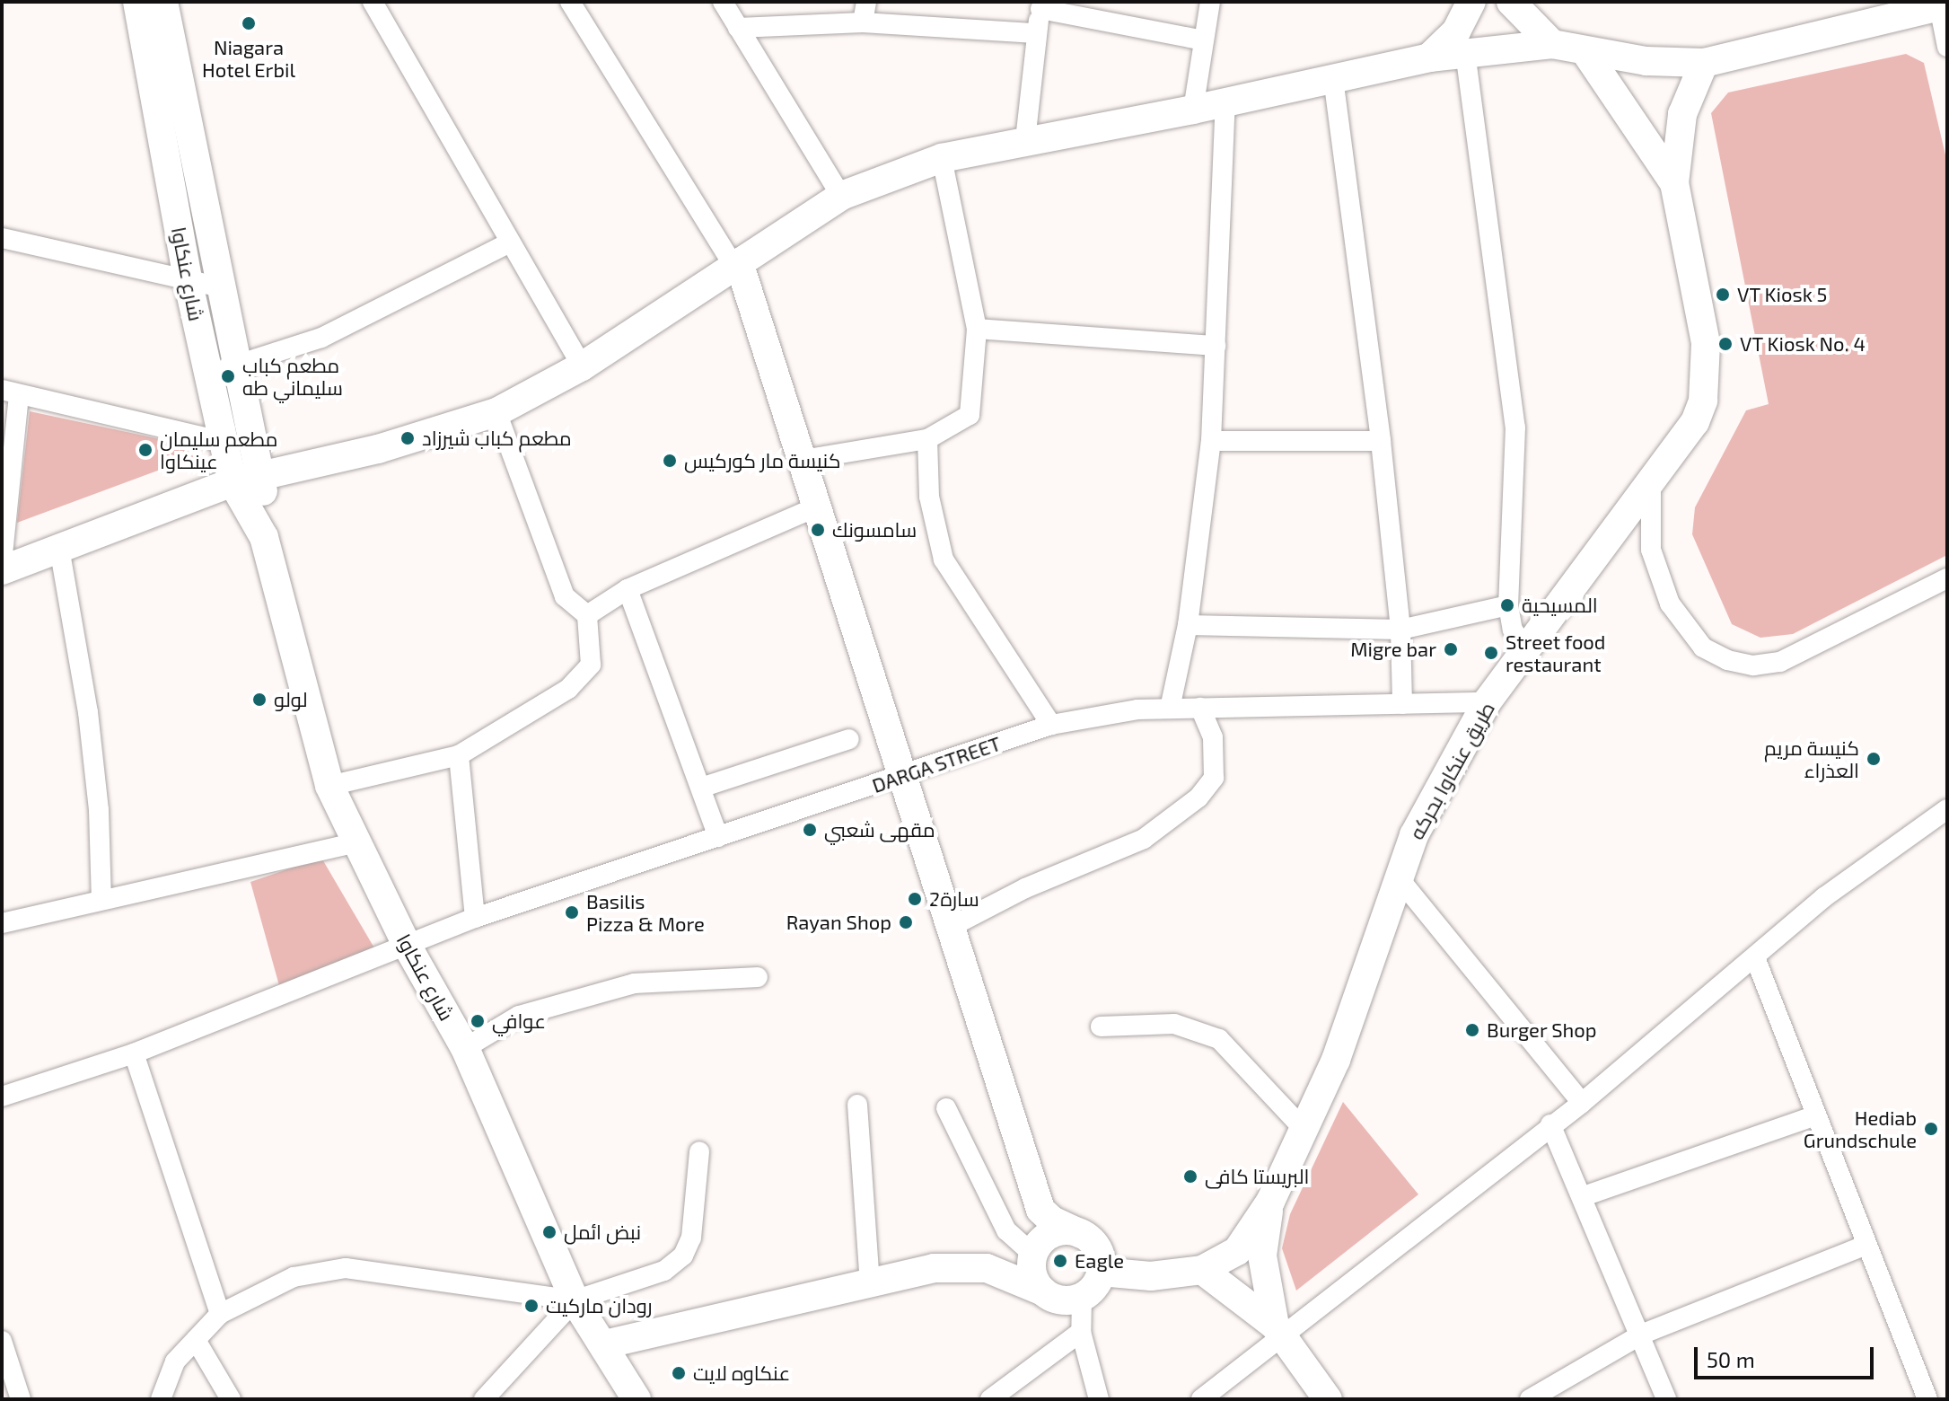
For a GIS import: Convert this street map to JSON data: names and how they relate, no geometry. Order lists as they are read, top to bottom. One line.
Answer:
{"streets":{"street":["شارع عنكاوا","DARGA STREET","طريق عنكاوا بحركه"]},"crossings":[["شارع عنكاوا","DARGA STREET"],["DARGA STREET","طريق عنكاوا بحركه"]],"places":["Niagara Hotel Erbil","VT Kiosk 5","VT Kiosk No. 4","مطعم كباب سليماني طه","مطعم كباب شيرزاد","مطعم سليمان عينكاوا","كنيسة مار كوركيس","سامسونك","المسيحية","Migre bar","Street food restaurant","لولو","كنيسة مريم العذراء","مقهى شعبي","سارة2","Basilis Pizza & More","Rayan Shop","عوافي","Burger Shop","Hediab Grundschule","البریستا كافی","نبض ائمل","Eagle","رودان ماركيت","عنكاوه لايت"],"scale_bar":"50 m"}
